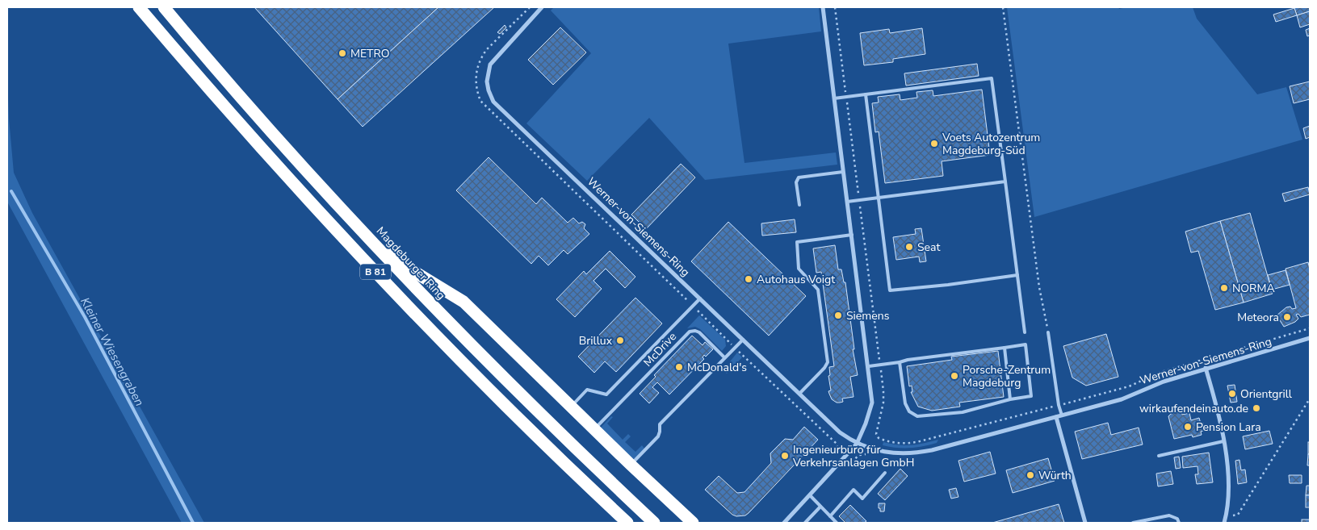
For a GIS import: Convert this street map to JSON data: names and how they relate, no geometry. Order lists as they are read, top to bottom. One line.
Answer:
{"streets":{"highway":["Magdeburger Ring","B 81"],"street":["Werner-von-Siemens-Ring"],"lane":["McDrive"]},"water":["Kleiner Wiesengraben"],"places":["METRO","Voets Autozentrum Magdeburg-Süd","Seat","Autohaus Voigt","NORMA","Siemens","Meteora","Brillux","McDonald's","Porsche-Zentrum Magdeburg","Orientgrill","wirkaufendeinauto.de","Pension Lara","Ingenieurbüro für Verkehrsanlagen GmbH","Würth"]}
